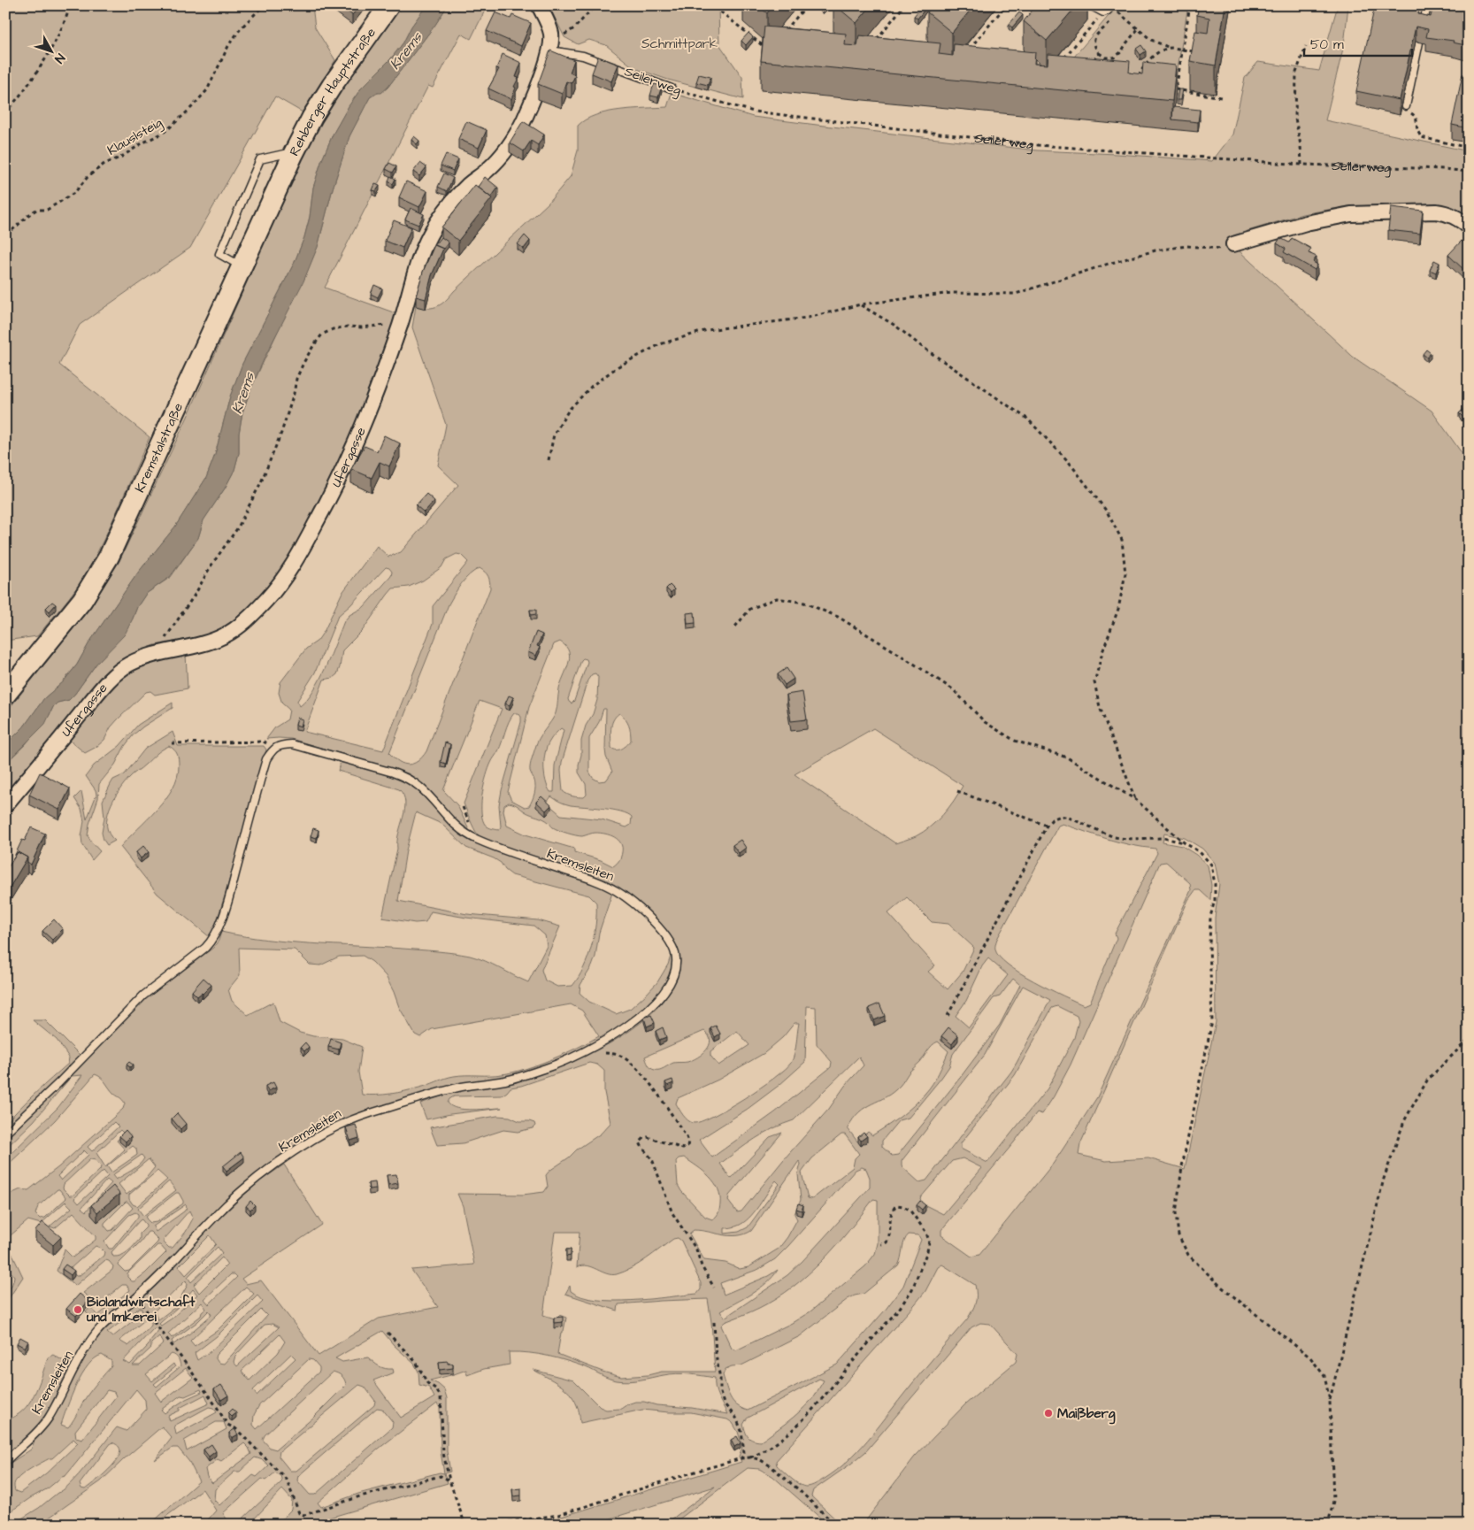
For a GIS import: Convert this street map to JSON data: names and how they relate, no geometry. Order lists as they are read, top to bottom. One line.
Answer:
{"streets":{"main road":["Rehberger Hauptstraße","Kremstalstraße"],"street":["Ufergasse"],"lane":["Seilerweg","Kremsleiten"],"path":["Klauslsteig"]},"crossings":[["Seilerweg","Ufergasse"],["Rehberger Hauptstraße","Kremstalstraße"]],"water":["Krems"],"parks":["Schmittpark"],"places":["Biolandwirtschaft und Imkerei","Maißberg"],"scale_bar":"50 m","north":"bottom right"}
